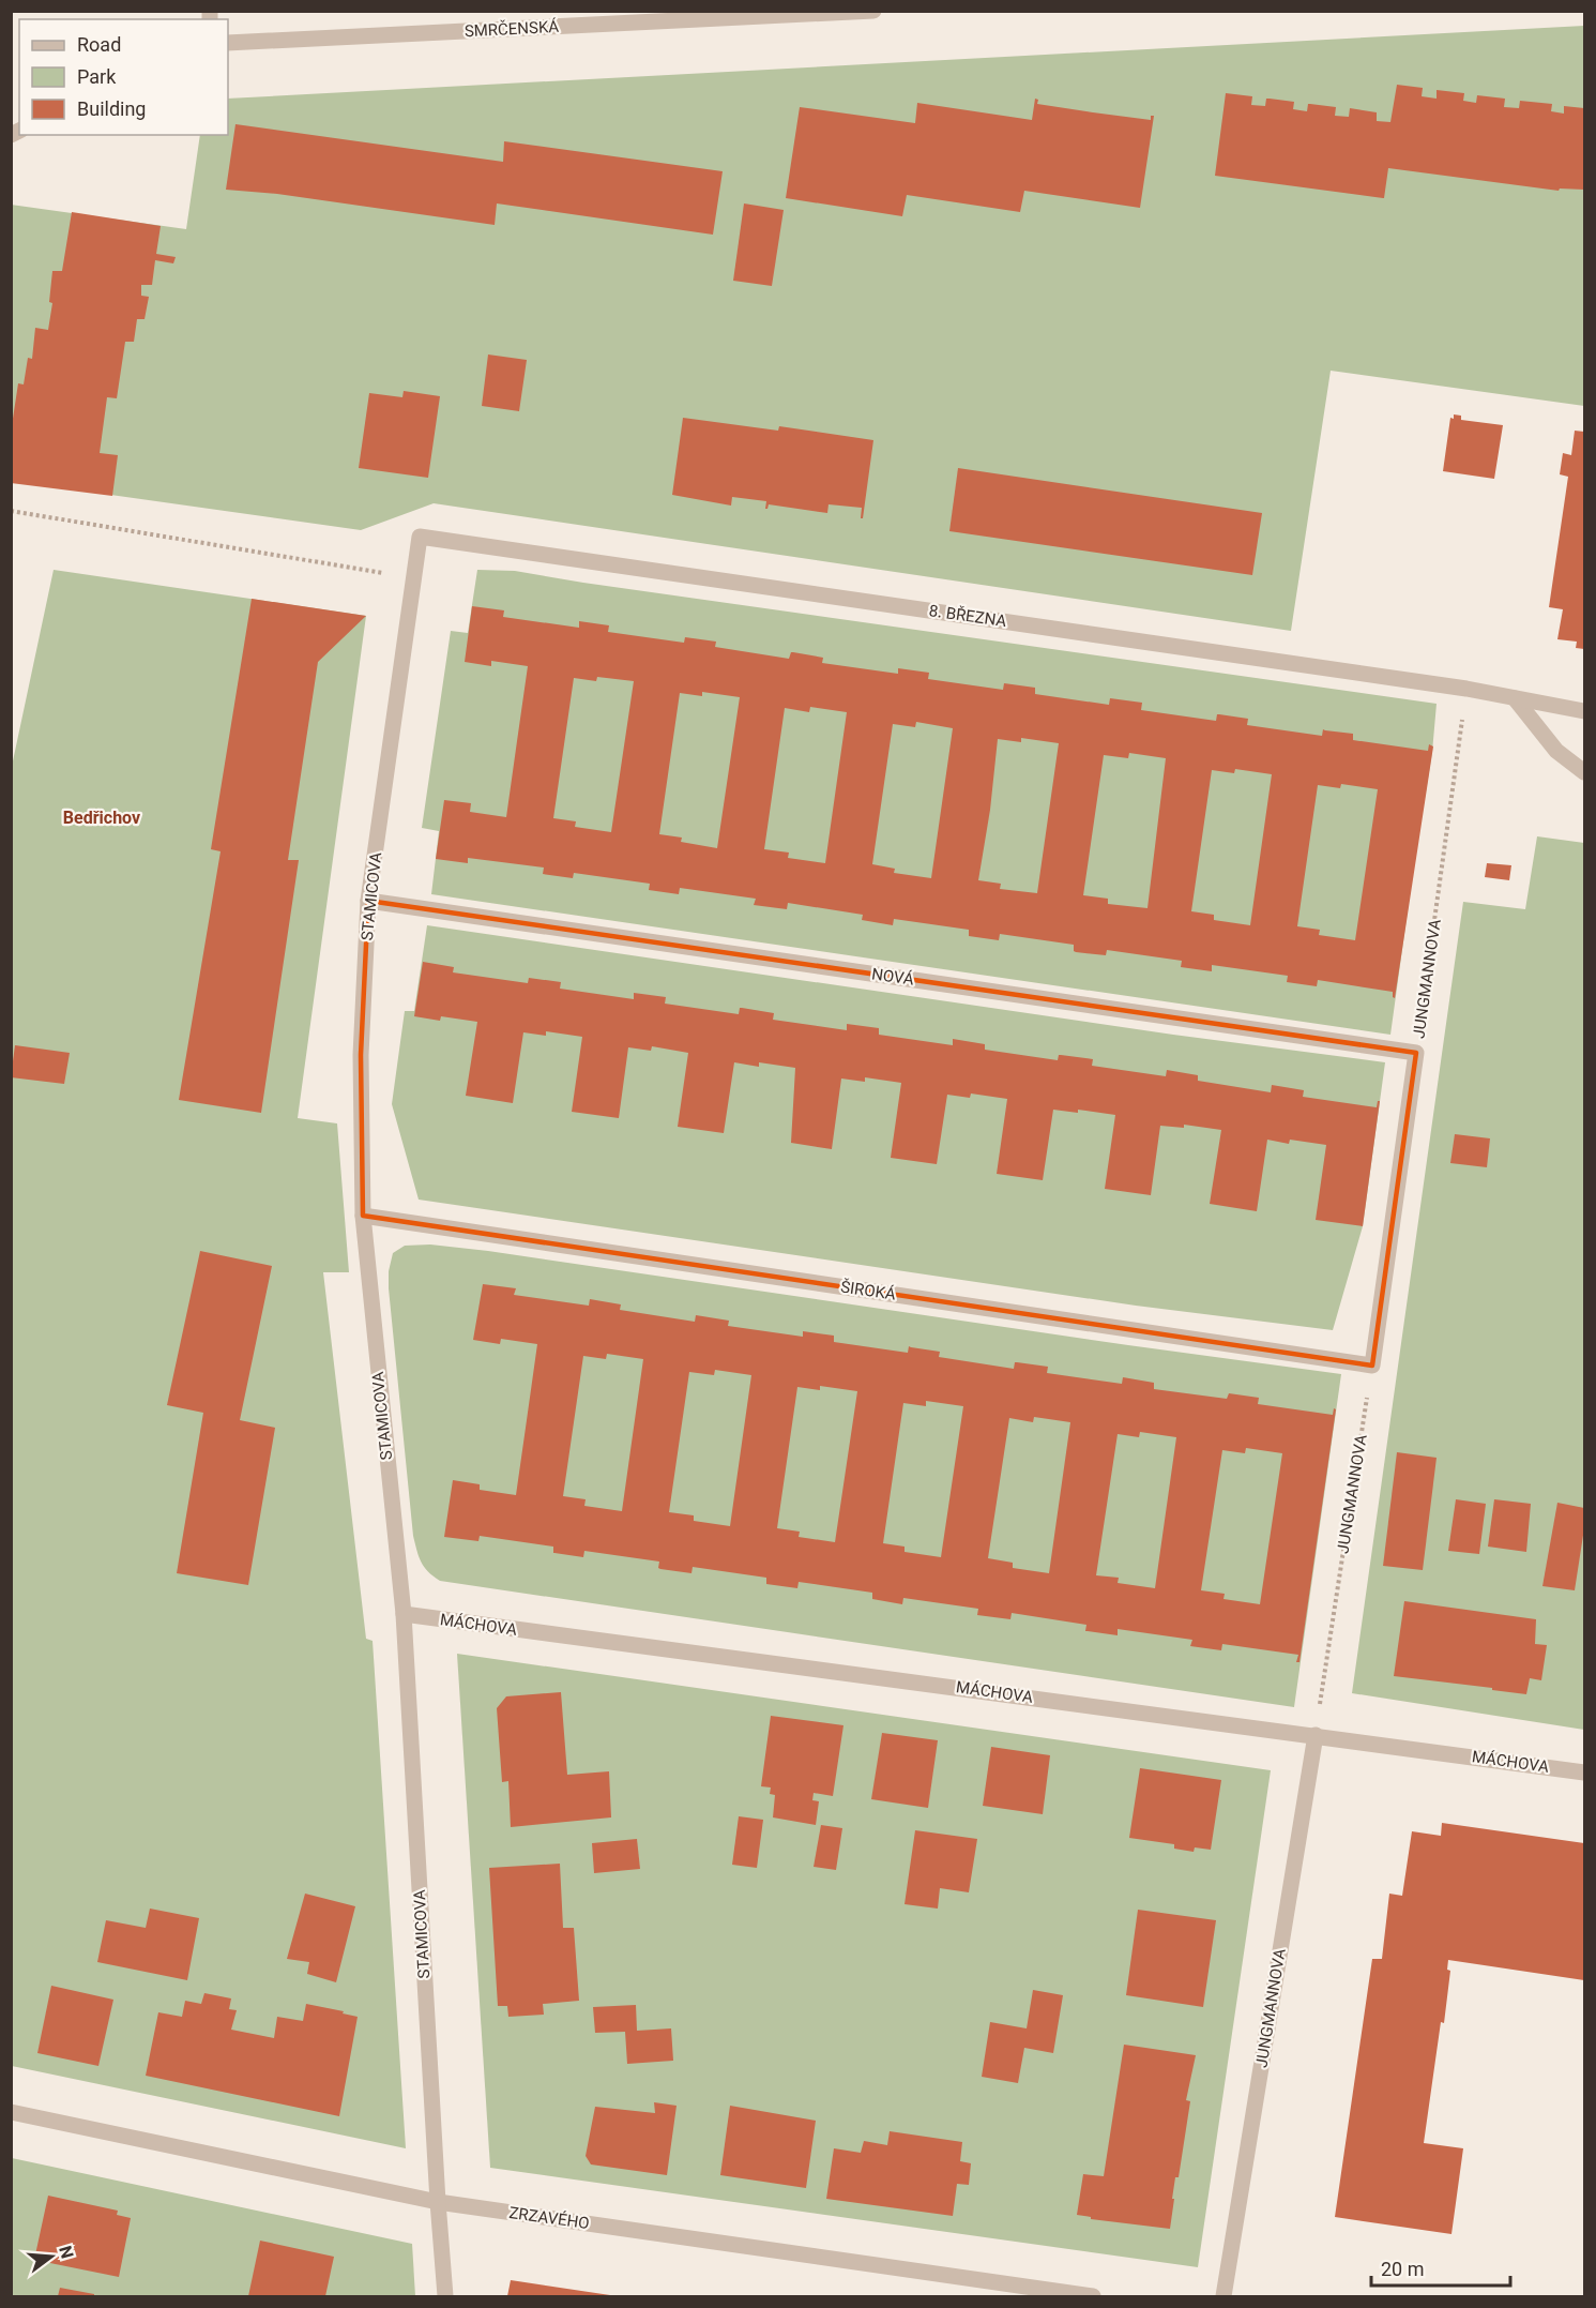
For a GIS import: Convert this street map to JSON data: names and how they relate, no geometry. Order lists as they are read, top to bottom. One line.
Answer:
{"streets":{"street":["SMRČENSKÁ","8. BŘEZNA","STAMICOVA","NOVÁ","JUNGMANNOVA","ŠIROKÁ","MÁCHOVA","ZRZAVÉHO"]},"crossings":[["8. BŘEZNA","STAMICOVA"],["8. BŘEZNA","JUNGMANNOVA"],["STAMICOVA","NOVÁ"],["STAMICOVA","ŠIROKÁ"],["STAMICOVA","MÁCHOVA"],["STAMICOVA","ZRZAVÉHO"],["NOVÁ","JUNGMANNOVA"],["JUNGMANNOVA","ŠIROKÁ"],["JUNGMANNOVA","MÁCHOVA"]],"districts":["Bedřichov"],"legend":["Road","Park","Building"],"scale_bar":"20 m","north":"right"}
